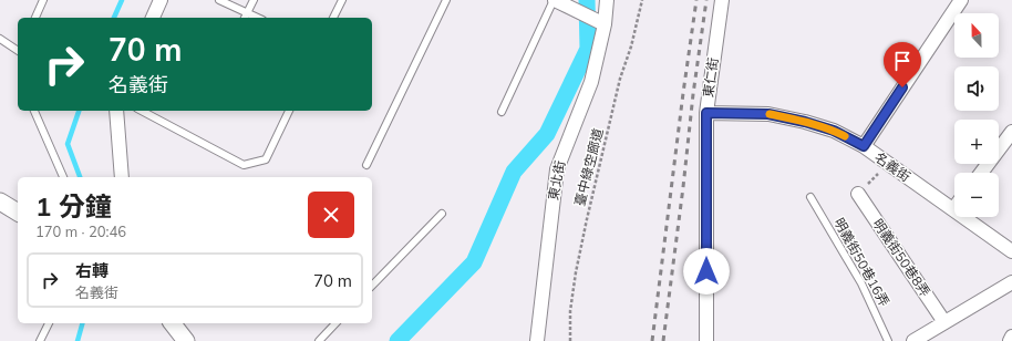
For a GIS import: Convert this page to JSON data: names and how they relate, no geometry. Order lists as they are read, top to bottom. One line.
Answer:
{"streets":{"street":["東仁街","名義街","東北街","明義街50巷8弄"],"lane":["明義街50巷16弄"],"path":["臺中綠空廊道"]},"crossings":[["東仁街","名義街"]],"north":"top","page":{"map_buttons":["+","−"],"turn":["70 m","名義街"],"heading":["1 分鐘","170 m · 20:46"],"list":[{"name":"右轉","note":"名義街","value":"70 m"}]}}
